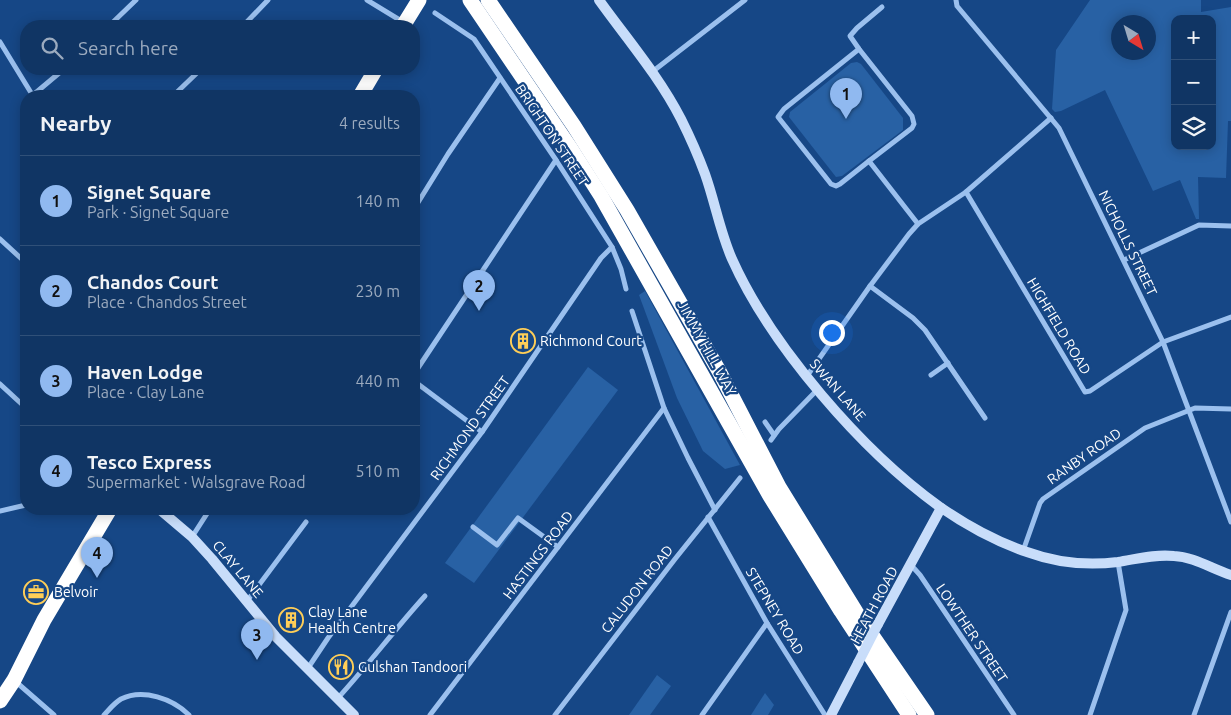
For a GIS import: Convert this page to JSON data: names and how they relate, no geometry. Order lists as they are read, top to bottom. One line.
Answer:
{"streets":{"highway":["JIMMY HILL WAY"],"main road":["SWAN LANE","CLAY LANE","HEATH ROAD"],"street":["BRIGHTON STREET","NICHOLLS STREET","HIGHFIELD ROAD","RICHMOND STREET","RANBY ROAD","HASTINGS ROAD","CALUDON ROAD","STEPNEY ROAD","LOWTHER STREET"]},"crossings":[["BRIGHTON STREET","RICHMOND STREET"],["NICHOLLS STREET","HIGHFIELD ROAD"],["NICHOLLS STREET","RANBY ROAD"],["SWAN LANE","RANBY ROAD"],["SWAN LANE","HEATH ROAD"],["RICHMOND STREET","CLAY LANE"],["CALUDON ROAD","STEPNEY ROAD"],["HEATH ROAD","LOWTHER STREET"]],"places":{"building":["Richmond Court","Clay Lane Health Centre"],"office":["Belvoir"],"restaurant":["Gulshan Tandoori"]},"north":"bottom right","page":{"map_buttons":["+","−"],"search":"Search here","pins":["1","2","4","3"],"heading":["Nearby","4 results"],"list":[{"mark":"1","name":"Signet Square","note":"Park · Signet Square","value":"140 m"},{"mark":"2","name":"Chandos Court","note":"Place · Chandos Street","value":"230 m"},{"mark":"3","name":"Haven Lodge","note":"Place · Clay Lane","value":"440 m"},{"mark":"4","name":"Tesco Express","note":"Supermarket · Walsgrave Road","value":"510 m"}]}}
